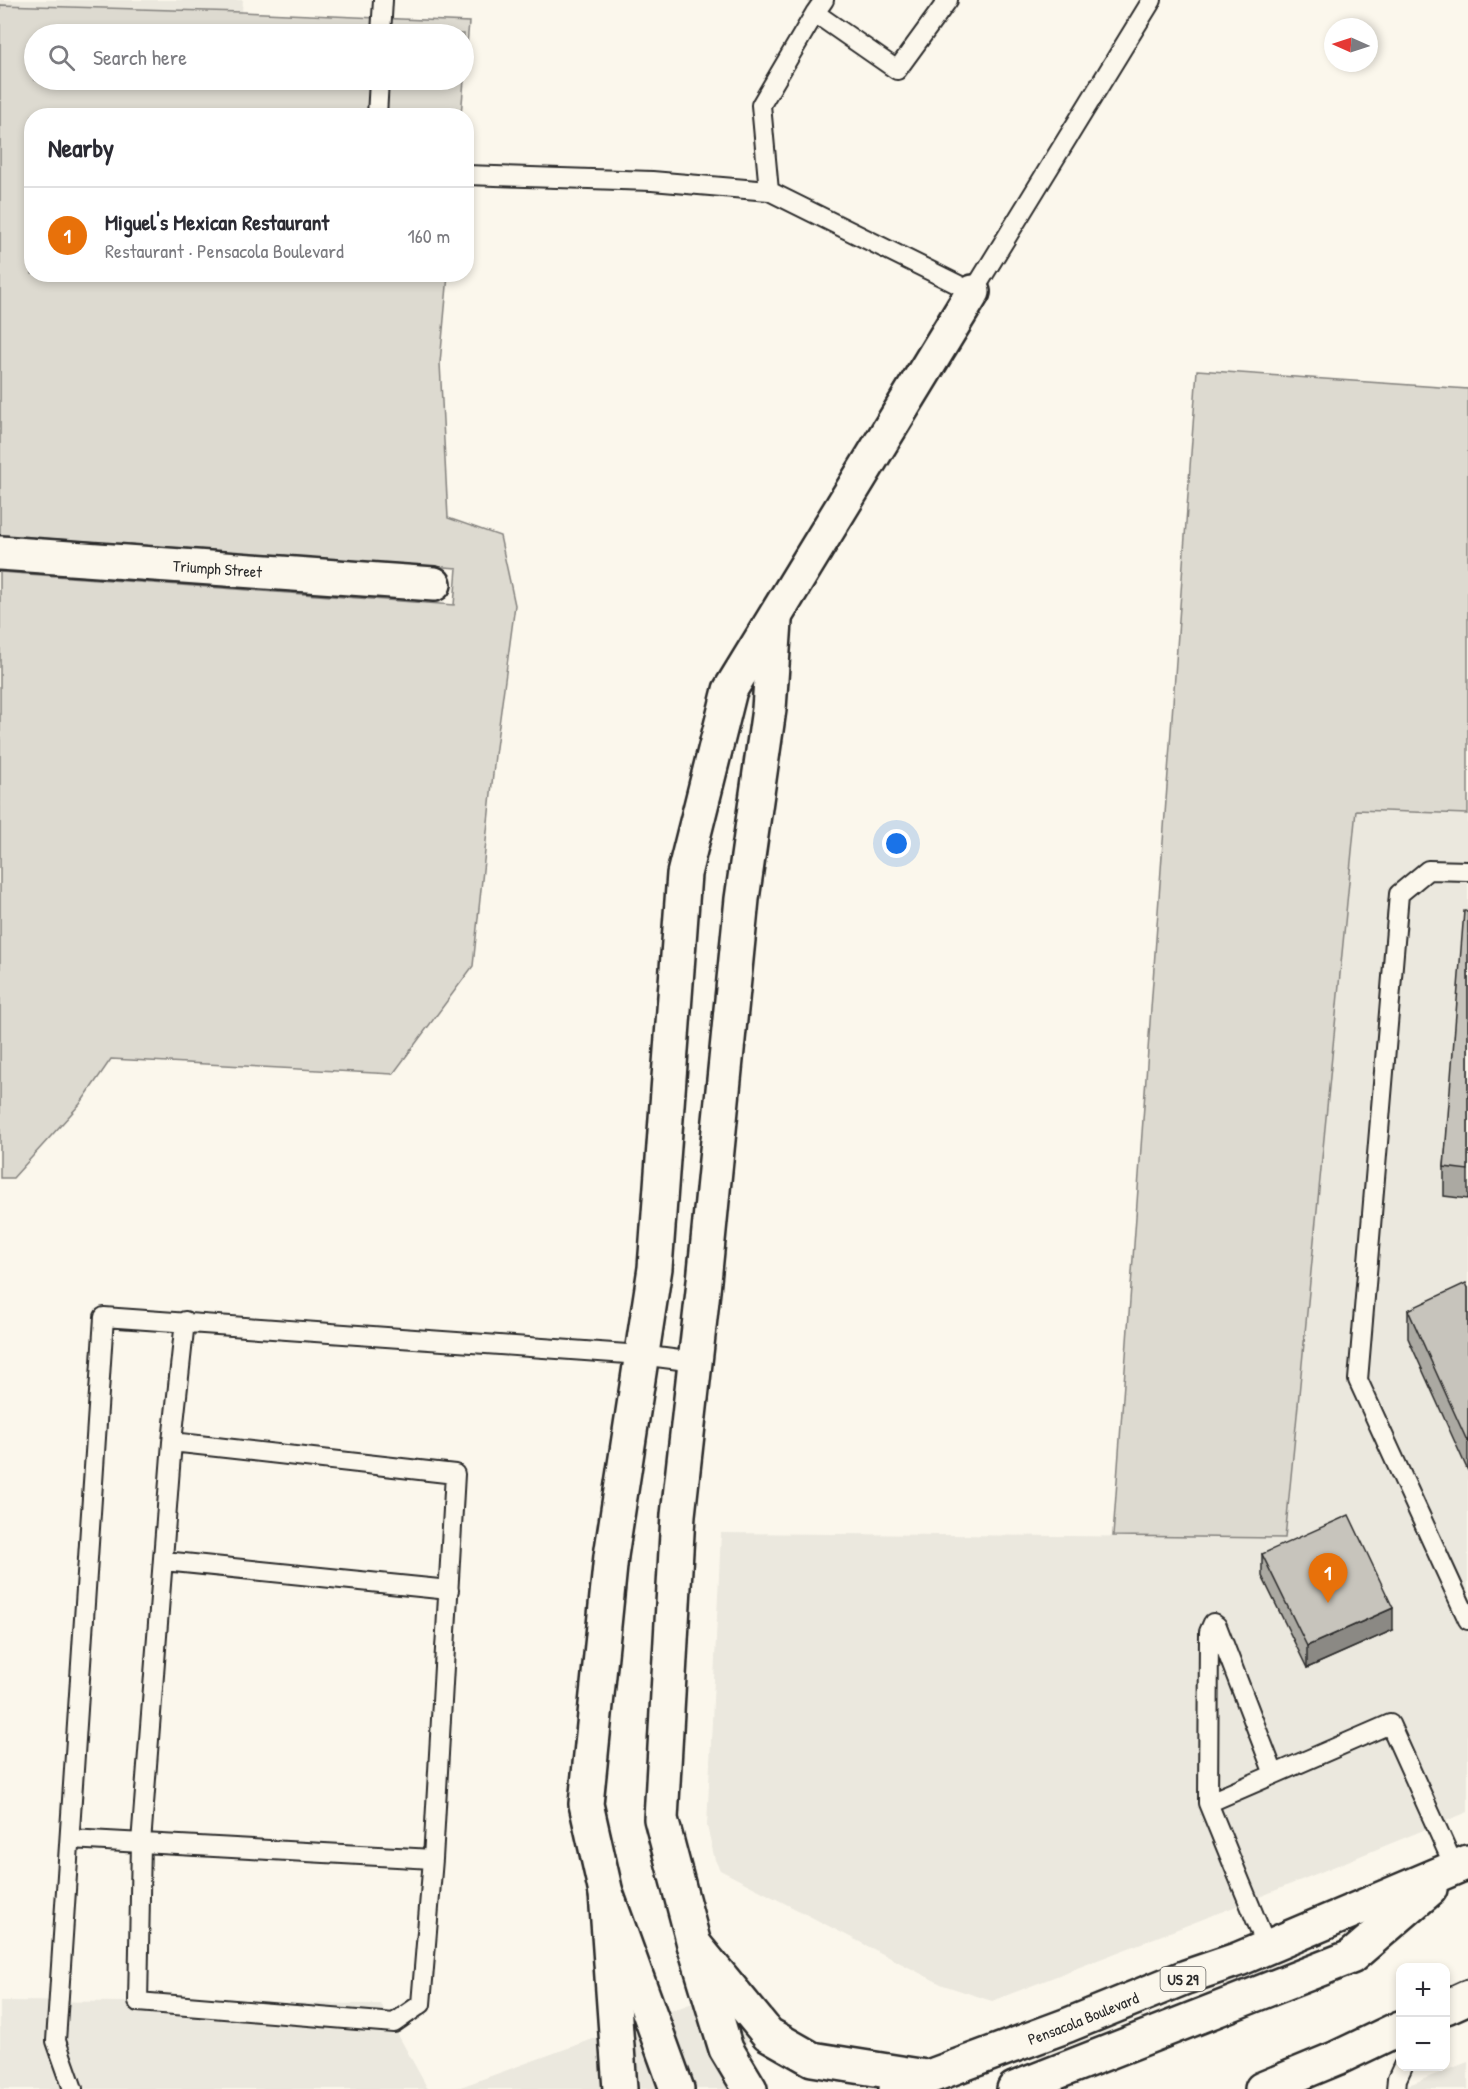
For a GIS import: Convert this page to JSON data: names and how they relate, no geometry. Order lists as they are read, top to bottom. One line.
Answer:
{"streets":{"street":["Triumph Street","US 29","Pensacola Boulevard"]},"north":"left","page":{"search":"Search here","heading":"Nearby","list":[{"mark":"1","name":"Miguel's Mexican Restaurant","note":"Restaurant · Pensacola Boulevard","value":"160 m"}],"pins":"1","map_buttons":["+","−"]}}
